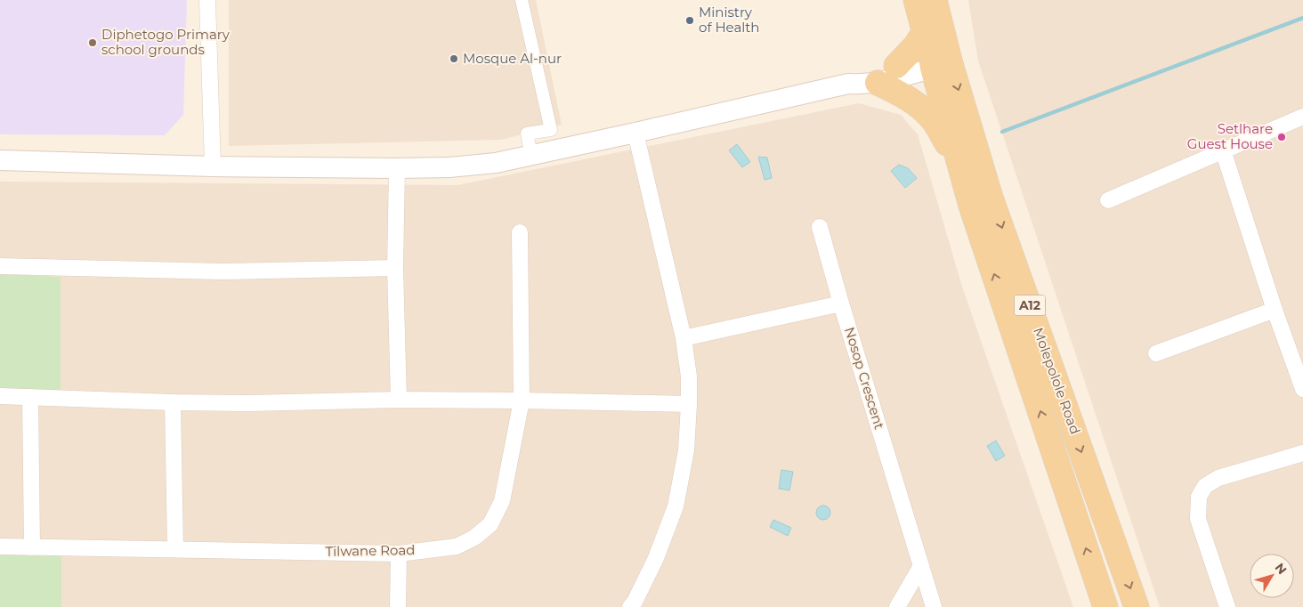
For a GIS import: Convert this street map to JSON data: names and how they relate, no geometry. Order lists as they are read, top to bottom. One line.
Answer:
{"streets":{"main road":["A12","Molepolole Road"],"street":["Nosop Crescent","Tilwane Road"]},"places":["Ministry of Health","Diphetogo Primary school grounds","Mosque Al-nur","Setlhare Guest House"],"north":"top right"}
